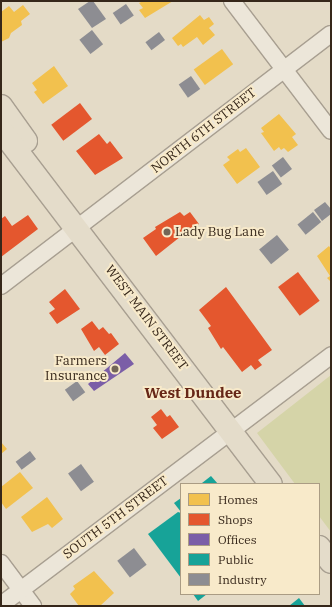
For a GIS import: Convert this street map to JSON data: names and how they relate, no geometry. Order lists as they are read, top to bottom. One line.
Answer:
{"streets":{"main road":["WEST MAIN STREET"],"street":["NORTH 6TH STREET","SOUTH 5TH STREET"]},"crossings":[["NORTH 6TH STREET","WEST MAIN STREET"],["WEST MAIN STREET","SOUTH 5TH STREET"]],"districts":["West Dundee"],"places":["Lady Bug Lane","Farmers Insurance"],"legend":["Homes","Shops","Offices","Public","Industry"]}
